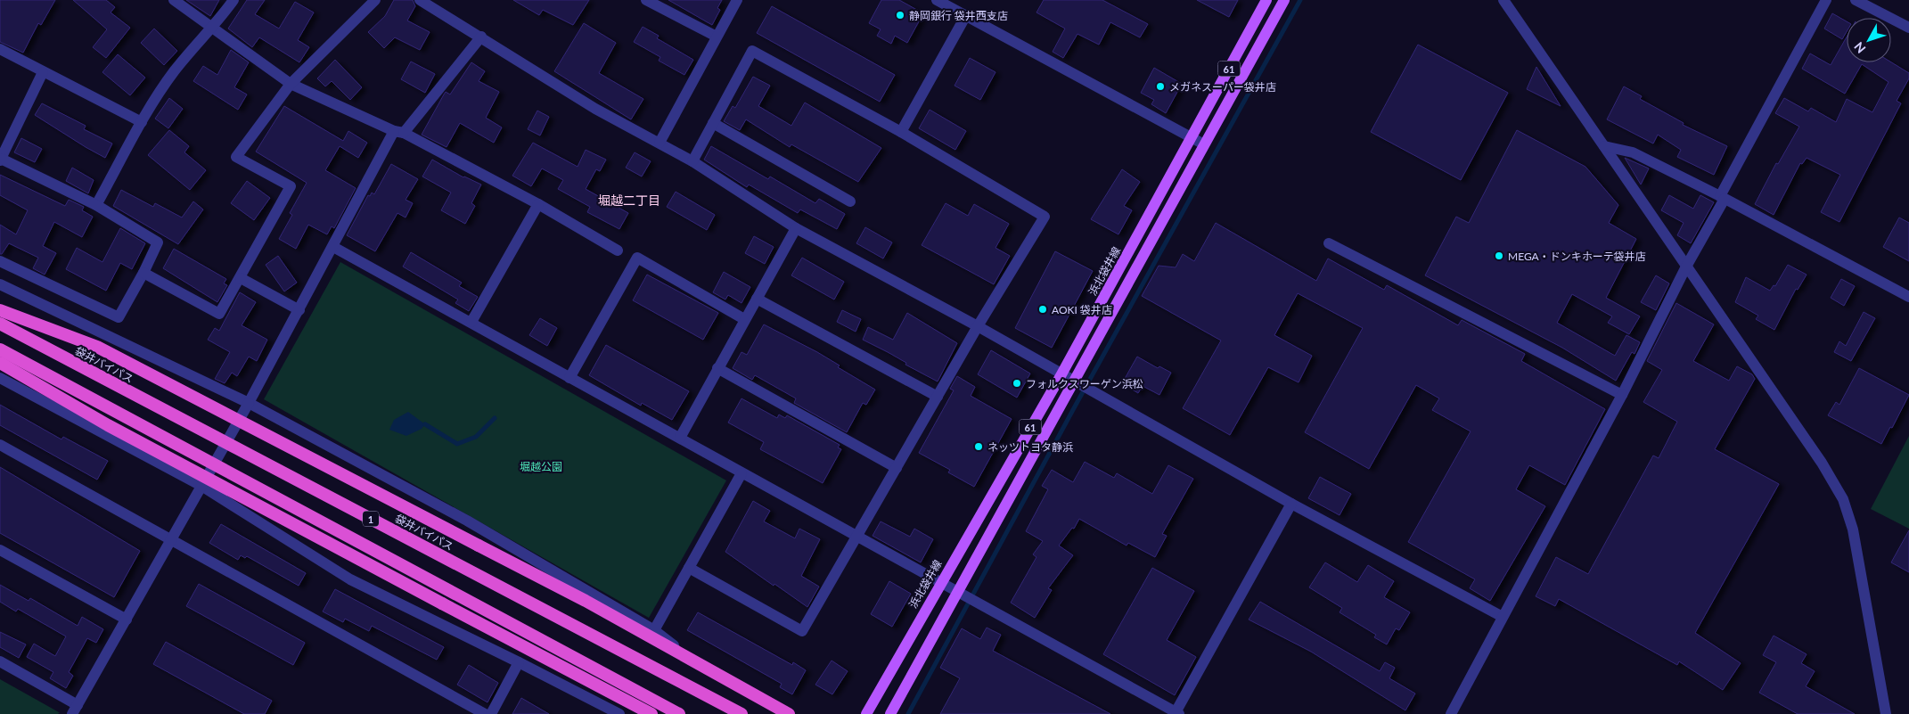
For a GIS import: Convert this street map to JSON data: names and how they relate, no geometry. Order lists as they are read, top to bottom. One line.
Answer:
{"streets":{"highway":["袋井バイパス","1"],"main road":["61","浜北袋井線"]},"districts":["堀越二丁目"],"parks":["堀越公園"],"places":["静岡銀行 袋井西支店","メガネスーパー袋井店","MEGA・ドンキホーテ袋井店","AOKI 袋井店","フォルクスワーゲン浜松","ネッツトヨタ静浜"],"north":"bottom left"}
